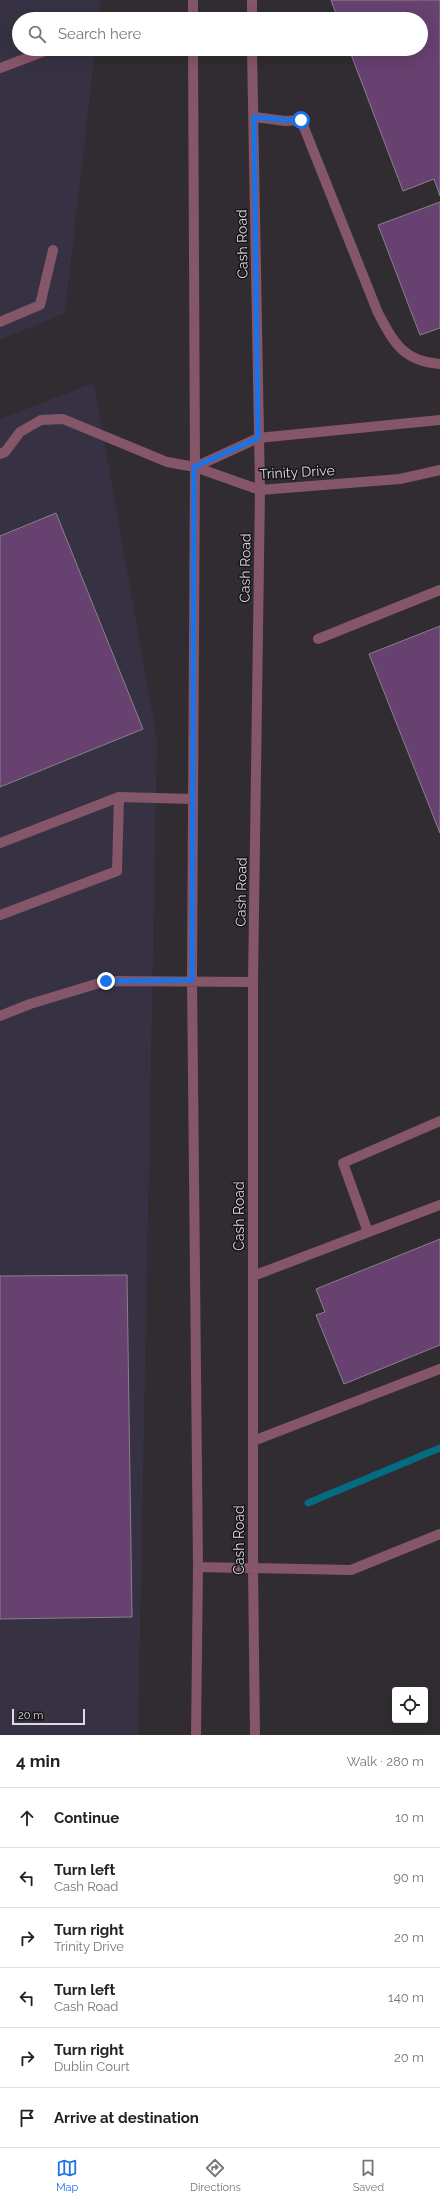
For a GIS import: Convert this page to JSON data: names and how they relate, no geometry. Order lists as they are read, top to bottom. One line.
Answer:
{"streets":{"street":["Cash Road","Trinity Drive"]},"crossings":[["Cash Road","Trinity Drive"]],"scale_bar":"20 m","page":{"search":"Search here","scale":"20 m","heading":["4 min","Walk · 280 m"],"list":[["Continue","10 m"],["Turn left","Cash Road","90 m"],["Turn right","Trinity Drive","20 m"],["Turn left","Cash Road","140 m"],["Turn right","Dublin Court","20 m"],"Arrive at destination"],"nav":["Map","Directions","Saved"]}}
